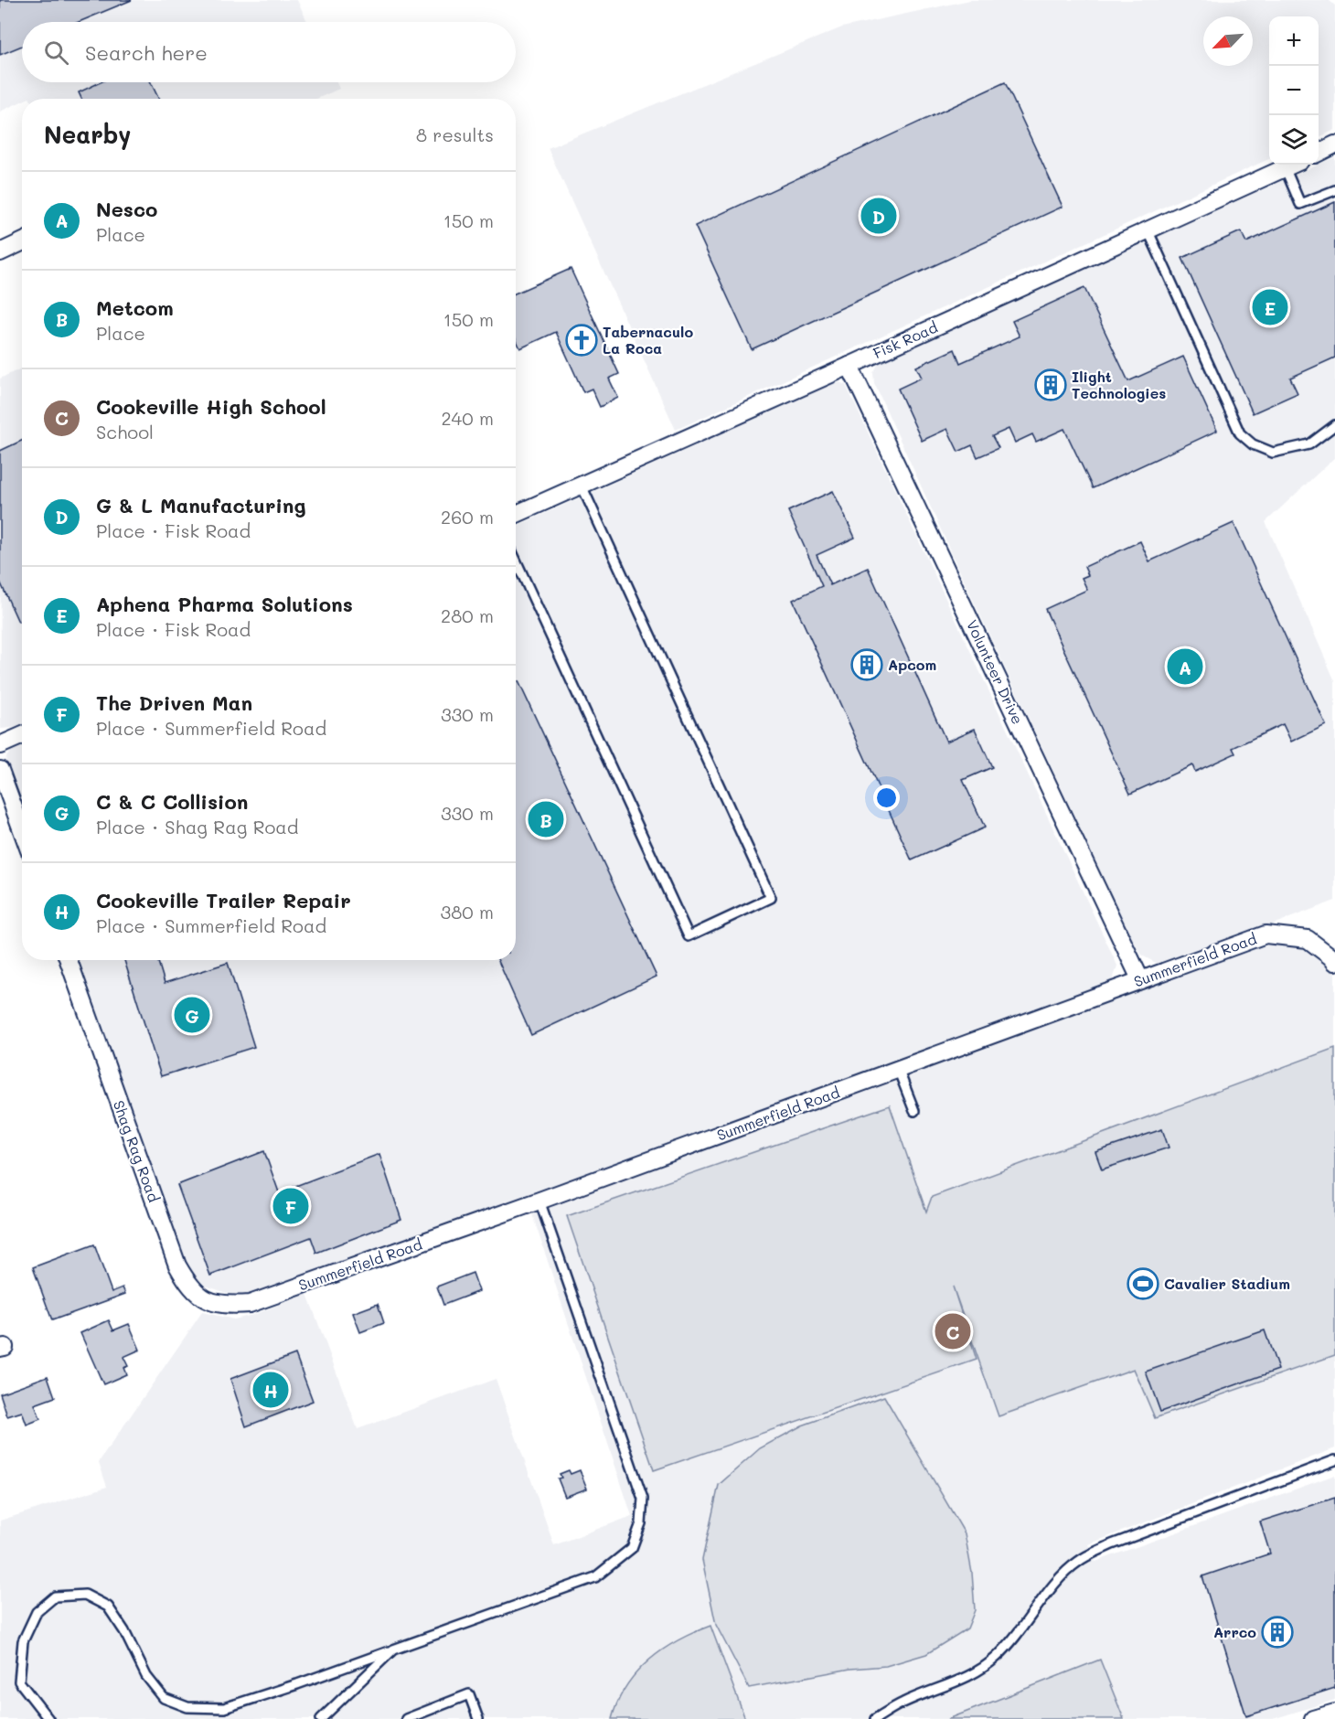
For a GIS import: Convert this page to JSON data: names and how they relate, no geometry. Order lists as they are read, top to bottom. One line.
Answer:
{"streets":{"street":["Fisk Road","Volunteer Drive","Summerfield Road","Shag Rag Road"]},"crossings":[["Fisk Road","Volunteer Drive"],["Volunteer Drive","Summerfield Road"],["Summerfield Road","Shag Rag Road"]],"places":{"church":["Tabernaculo La Roca"],"building":["Ilight Technologies","Apcom","Arrco"],"sports":["Cavalier Stadium"]},"north":"bottom left","page":{"map_buttons":["+","−"],"search":"Search here","heading":["Nearby","8 results"],"list":[{"mark":"A","name":"Nesco","note":"Place","value":"150 m"},{"mark":"B","name":"Metcom","note":"Place","value":"150 m"},{"mark":"C","name":"Cookeville High School","note":"School","value":"240 m"},{"mark":"D","name":"G & L Manufacturing","note":"Place · Fisk Road","value":"260 m"},{"mark":"E","name":"Aphena Pharma Solutions","note":"Place · Fisk Road","value":"280 m"},{"mark":"F","name":"The Driven Man","note":"Place · Summerfield Road","value":"330 m"},{"mark":"G","name":"C & C Collision","note":"Place · Shag Rag Road","value":"330 m"},{"mark":"H","name":"Cookeville Trailer Repair","note":"Place · Summerfield Road","value":"380 m"}],"pins":["D","E","A","B","G","F","C","H"]}}
